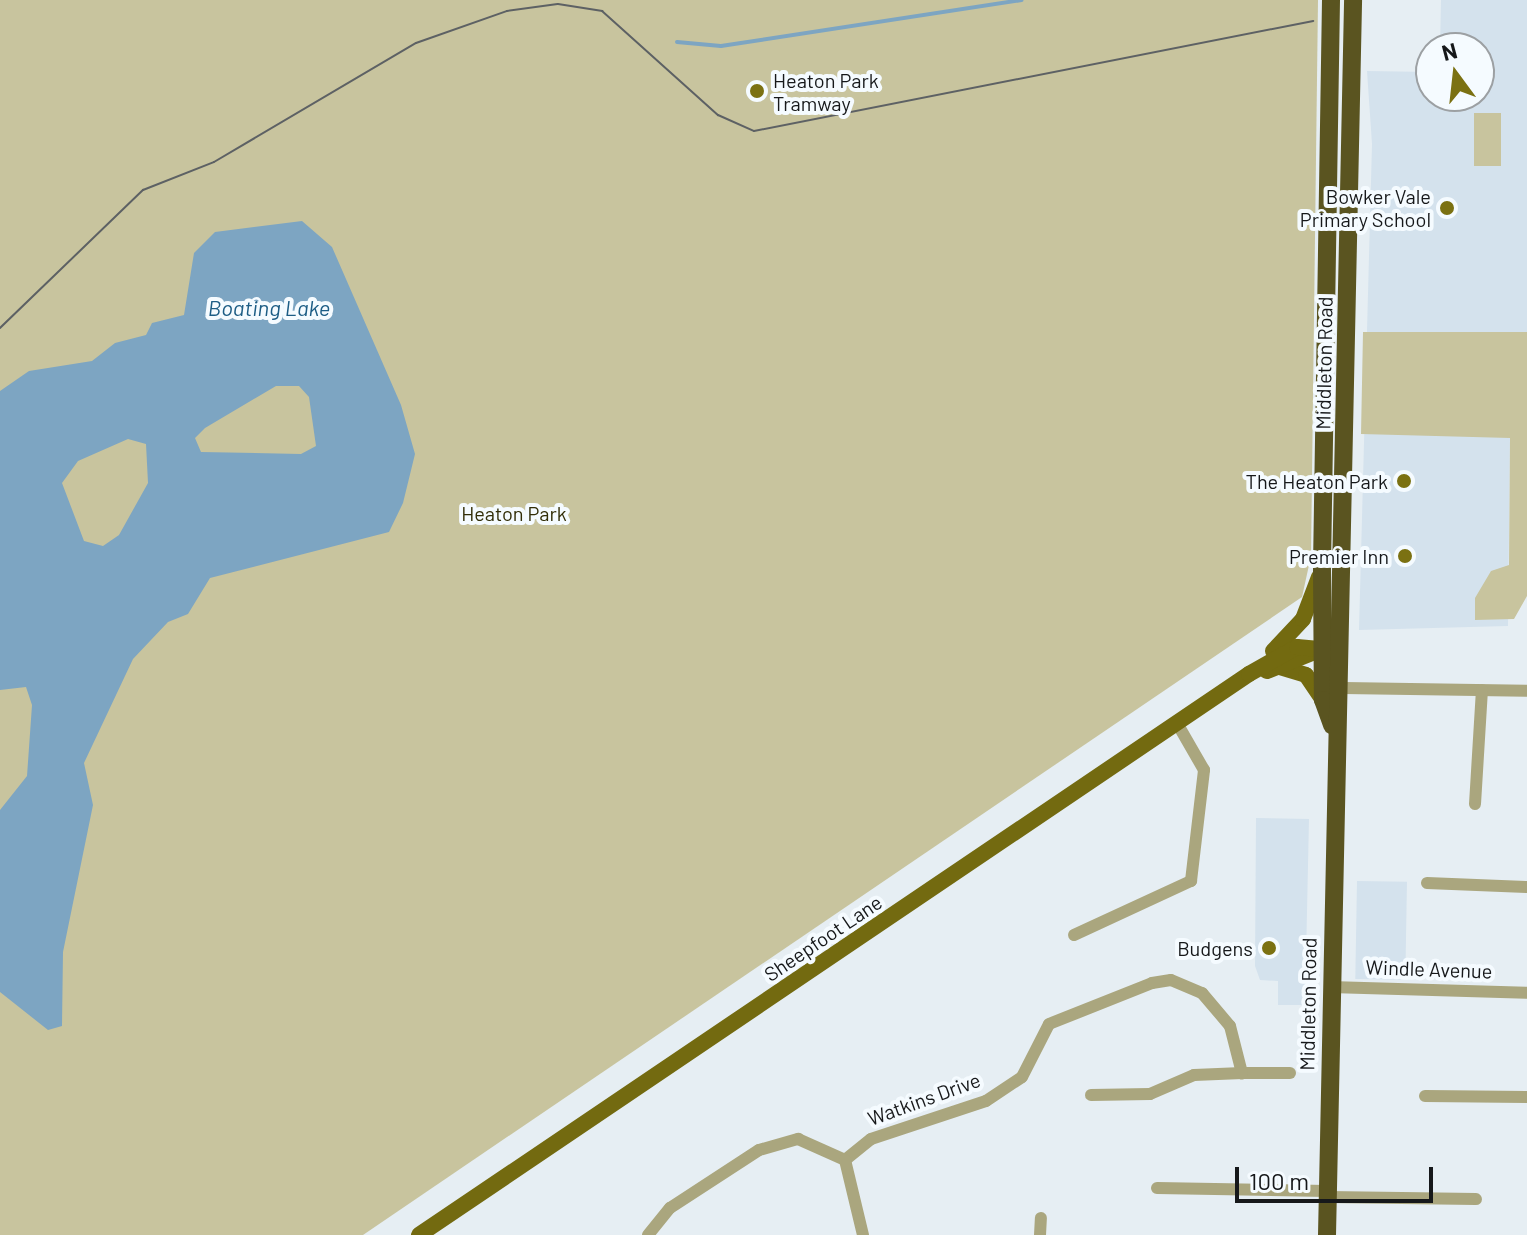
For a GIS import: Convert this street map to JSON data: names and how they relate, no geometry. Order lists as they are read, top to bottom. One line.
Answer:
{"streets":{"highway":["Middleton Road"],"main road":["Sheepfoot Lane"],"street":["Windle Avenue","Watkins Drive"]},"crossings":[["Middleton Road","Sheepfoot Lane"],["Middleton Road","Windle Avenue"]],"water":["Boating Lake"],"parks":["Heaton Park"],"places":["Heaton Park Tramway","Bowker Vale Primary School","The Heaton Park","Premier Inn","Budgens"],"scale_bar":"100 m","north":"top"}
